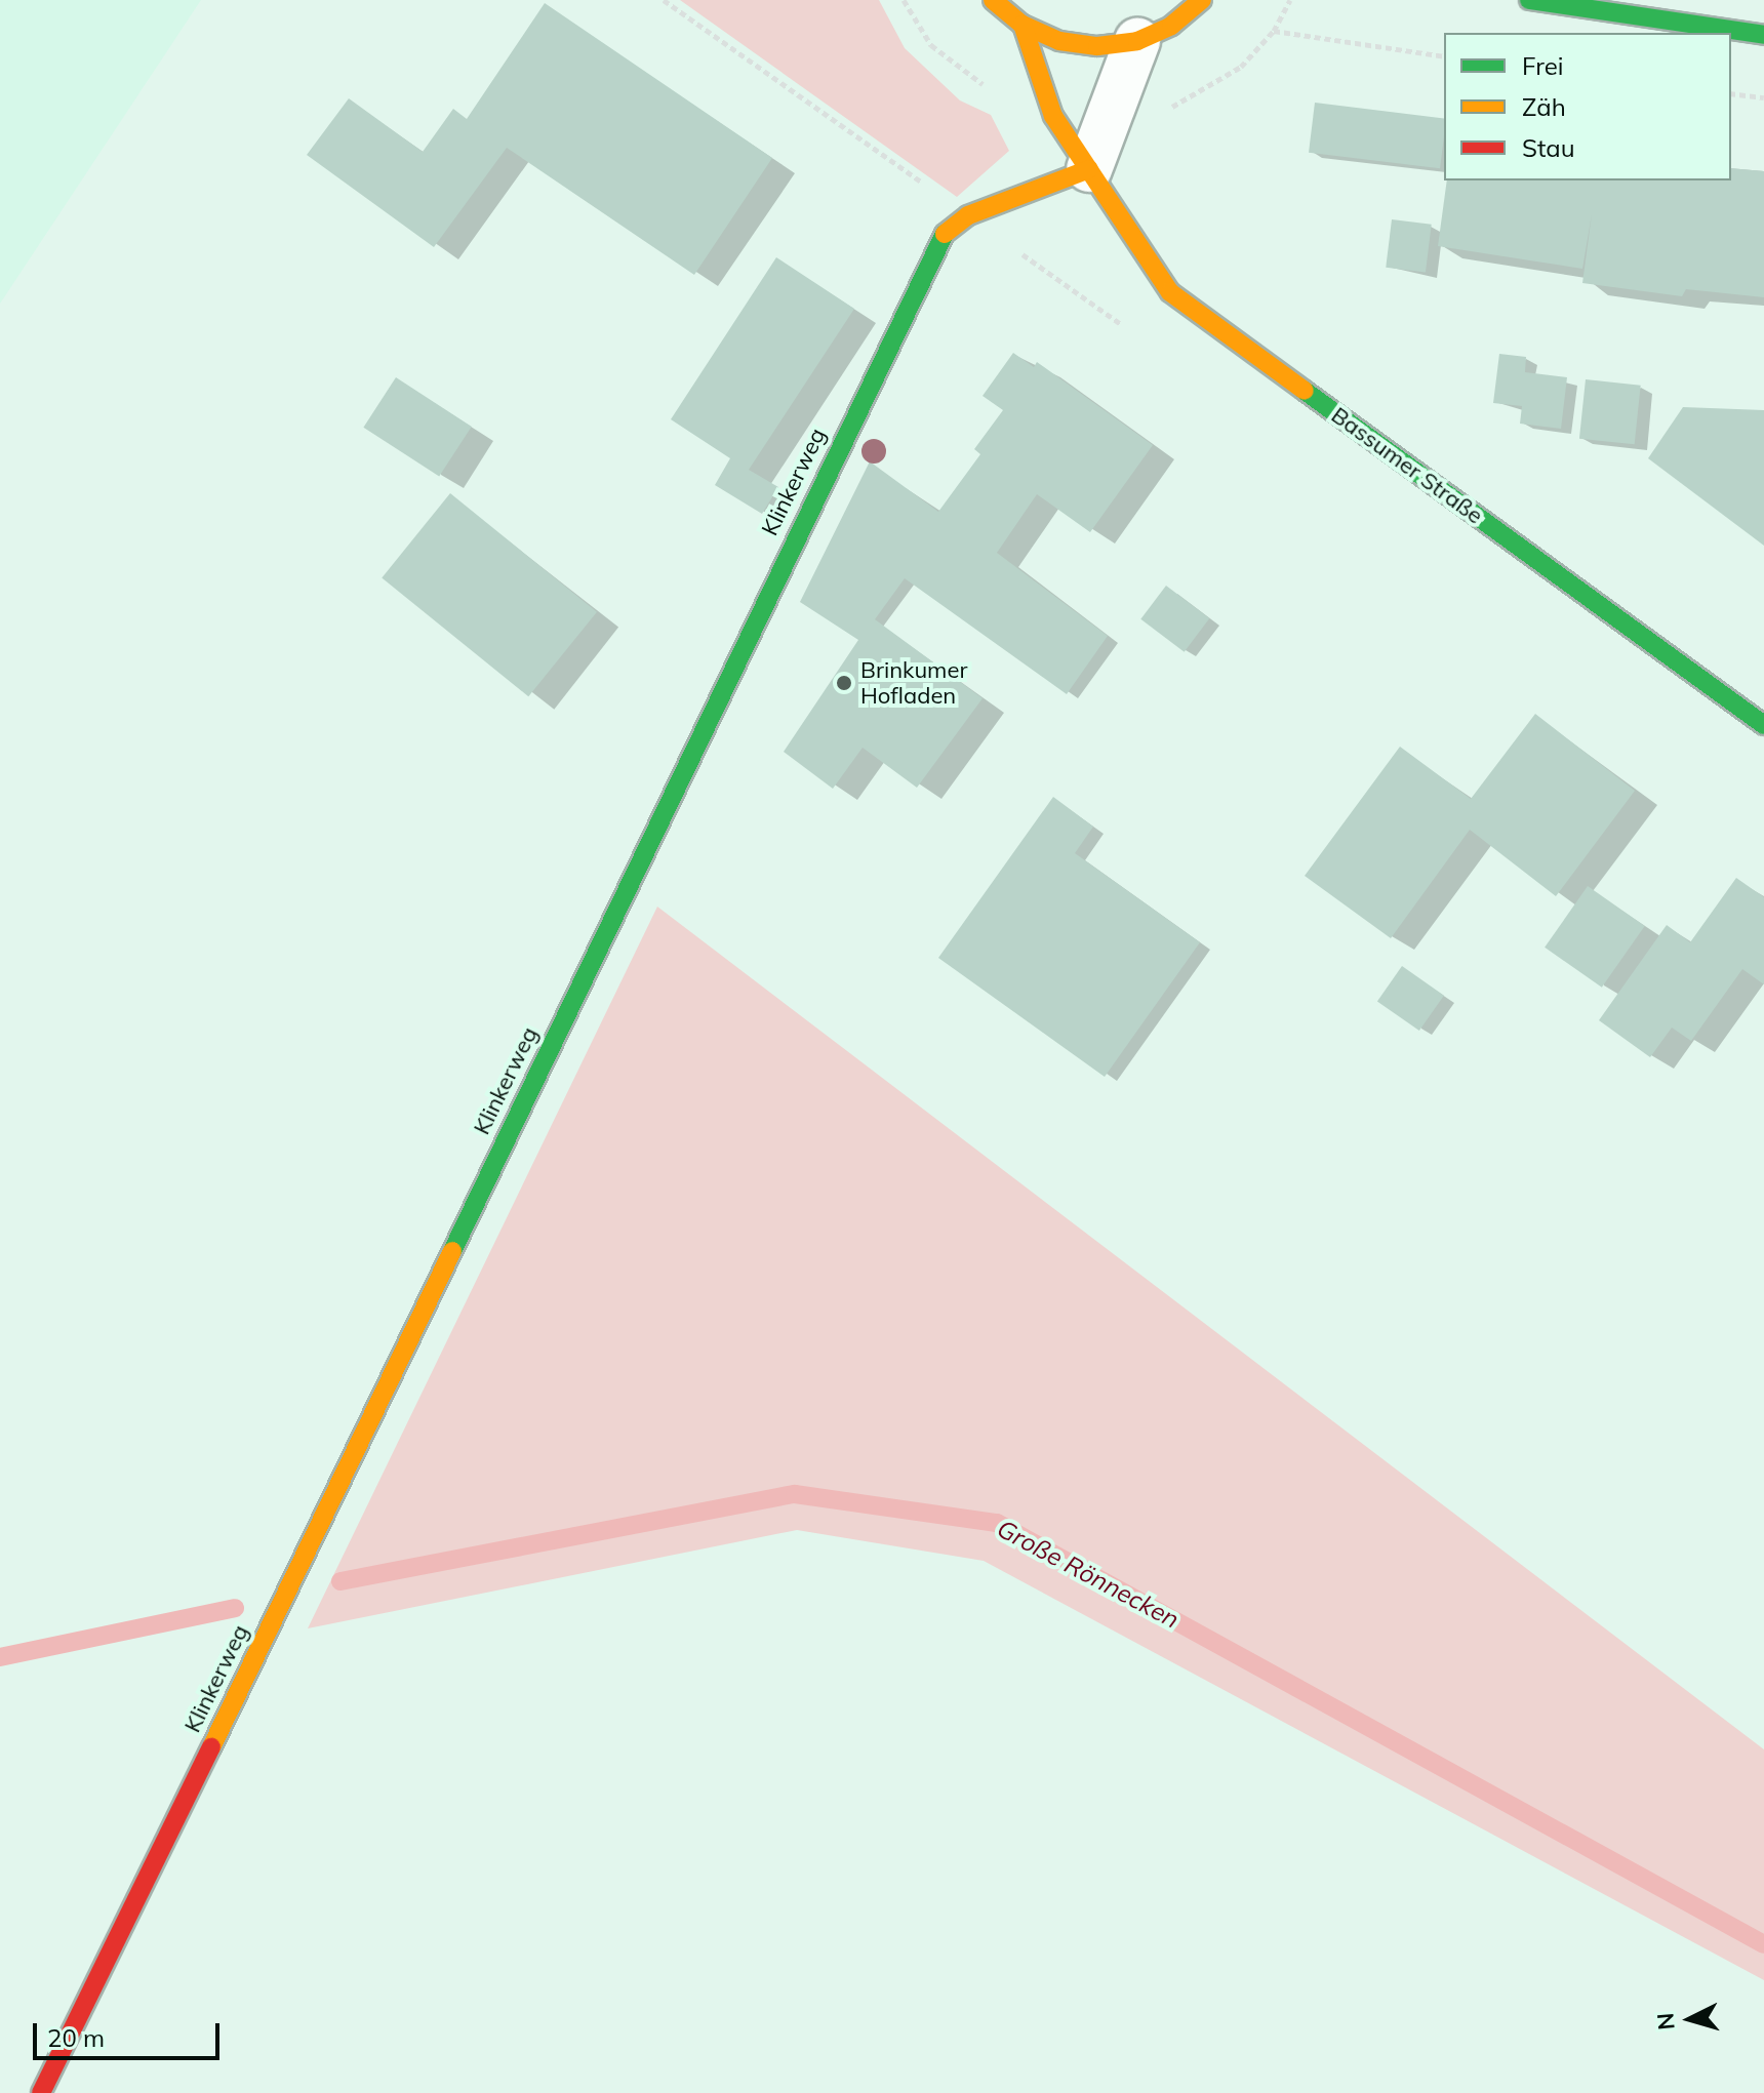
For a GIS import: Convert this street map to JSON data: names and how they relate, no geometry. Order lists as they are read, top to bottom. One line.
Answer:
{"streets":{"street":["Bassumer Straße","Klinkerweg"]},"crossings":[["Bassumer Straße","Klinkerweg"]],"water":["Große Rönnecken"],"places":["Brinkumer Hofladen"],"legend":["Frei","Zäh","Stau"],"scale_bar":"20 m","north":"left"}
